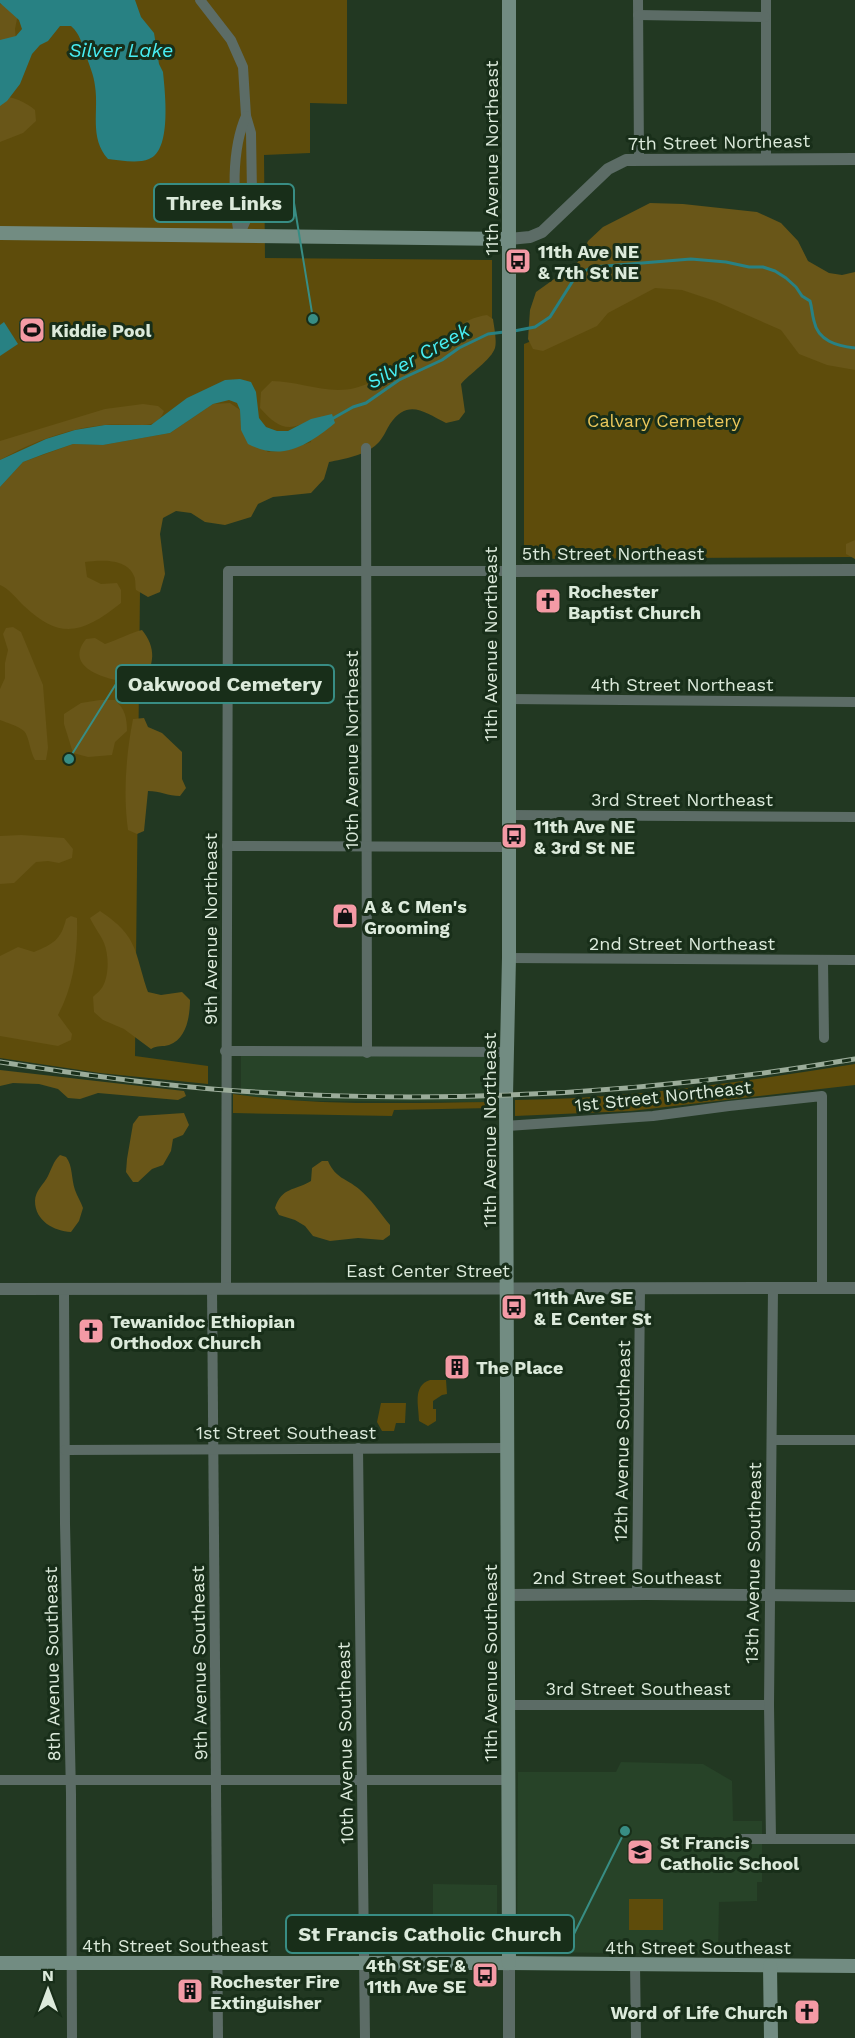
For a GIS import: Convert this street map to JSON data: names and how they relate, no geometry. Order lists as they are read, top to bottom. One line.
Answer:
{"streets":{"main road":["7th Street Northeast","11th Avenue Northeast","11th Avenue Southeast","4th Street Southeast"],"street":["5th Street Northeast","4th Street Northeast","10th Avenue Northeast","3rd Street Northeast","9th Avenue Northeast","2nd Street Northeast","1st Street Northeast","East Center Street","1st Street Southeast","12th Avenue Southeast","13th Avenue Southeast","2nd Street Southeast","9th Avenue Southeast","8th Avenue Southeast","3rd Street Southeast","10th Avenue Southeast"]},"crossings":[["7th Street Northeast","11th Avenue Northeast"],["11th Avenue Northeast","5th Street Northeast"],["11th Avenue Northeast","4th Street Northeast"],["11th Avenue Northeast","3rd Street Northeast"],["11th Avenue Northeast","2nd Street Northeast"],["11th Avenue Northeast","1st Street Northeast"],["11th Avenue Northeast","East Center Street"],["11th Avenue Northeast","11th Avenue Southeast"],["5th Street Northeast","10th Avenue Northeast"],["5th Street Northeast","9th Avenue Northeast"],["9th Avenue Northeast","East Center Street"],["1st Street Northeast","East Center Street"],["East Center Street","12th Avenue Southeast"],["East Center Street","13th Avenue Southeast"],["East Center Street","9th Avenue Southeast"],["East Center Street","11th Avenue Southeast"],["East Center Street","8th Avenue Southeast"],["1st Street Southeast","9th Avenue Southeast"],["1st Street Southeast","11th Avenue Southeast"],["1st Street Southeast","8th Avenue Southeast"],["1st Street Southeast","10th Avenue Southeast"],["12th Avenue Southeast","2nd Street Southeast"],["13th Avenue Southeast","2nd Street Southeast"],["13th Avenue Southeast","3rd Street Southeast"],["2nd Street Southeast","11th Avenue Southeast"],["9th Avenue Southeast","4th Street Southeast"],["11th Avenue Southeast","3rd Street Southeast"],["11th Avenue Southeast","4th Street Southeast"],["8th Avenue Southeast","4th Street Southeast"],["10th Avenue Southeast","4th Street Southeast"]],"water":["Silver Lake","Silver Creek"],"parks":["Calvary Cemetery"],"places":{"bus stop":["11th Ave NE & 7th St NE","11th Ave NE & 3rd St NE","11th Ave SE & E Center St","4th St SE & 11th Ave SE"],"other":["Three Links","Oakwood Cemetery","St Francis Catholic Church"],"sports":["Kiddie Pool"],"church":["Rochester Baptist Church","Tewanidoc Ethiopian Orthodox Church","Word of Life Church"],"shop":["A & C Men's Grooming"],"building":["The Place","Rochester Fire Extinguisher"],"school or university":["St Francis Catholic School"]},"north":"top"}
